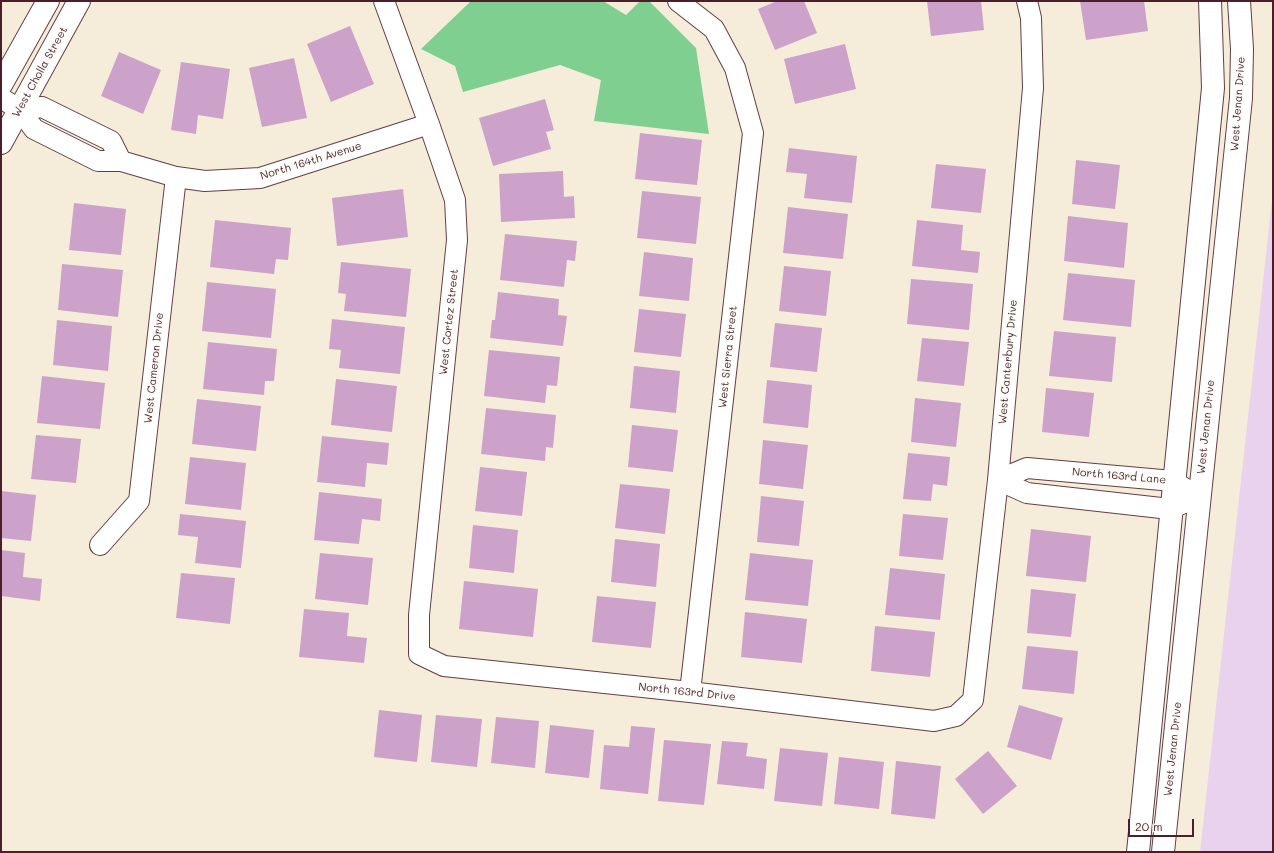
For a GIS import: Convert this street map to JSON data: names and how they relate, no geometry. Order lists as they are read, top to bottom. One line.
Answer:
{"streets":{"street":["West Cholla Street","West Jenan Drive","North 164th Avenue","West Cortez Street","West Sierra Street","West Canterbury Drive","West Cameron Drive","North 163rd Lane","North 163rd Drive"]},"crossings":[["West Cholla Street","North 164th Avenue"],["West Jenan Drive","North 163rd Lane"],["North 164th Avenue","West Cortez Street"],["North 164th Avenue","West Cameron Drive"],["West Cortez Street","North 163rd Drive"],["West Sierra Street","North 163rd Drive"],["West Canterbury Drive","North 163rd Lane"],["West Canterbury Drive","North 163rd Drive"]],"scale_bar":"20 m"}
